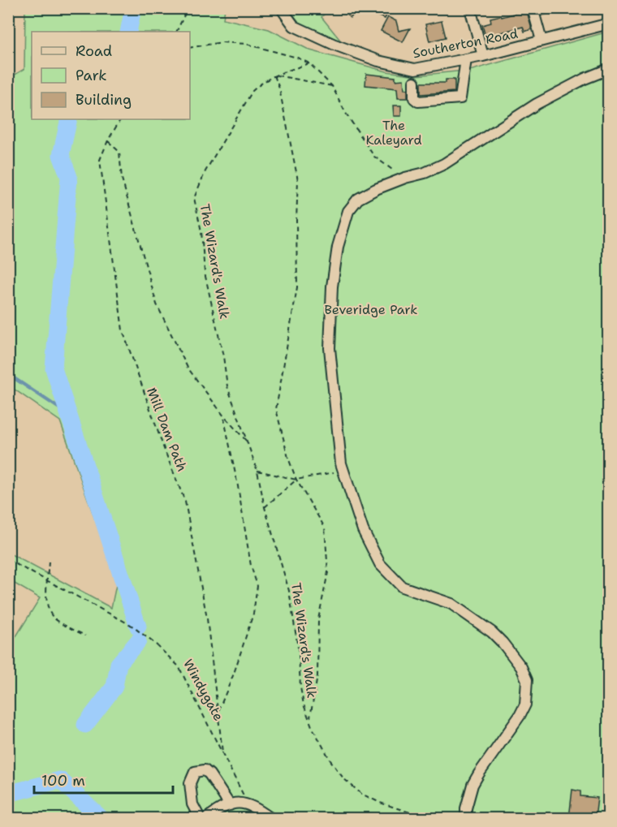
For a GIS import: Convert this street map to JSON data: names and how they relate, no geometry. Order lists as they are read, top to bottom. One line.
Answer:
{"streets":{"street":["Southerton Road"],"path":["The Wizard's Walk","Mill Dam Path","Windygate"]},"crossings":[["Mill Dam Path","Windygate"]],"parks":["The Kaleyard","Beveridge Park"],"legend":["Road","Park","Building"],"scale_bar":"100 m"}
